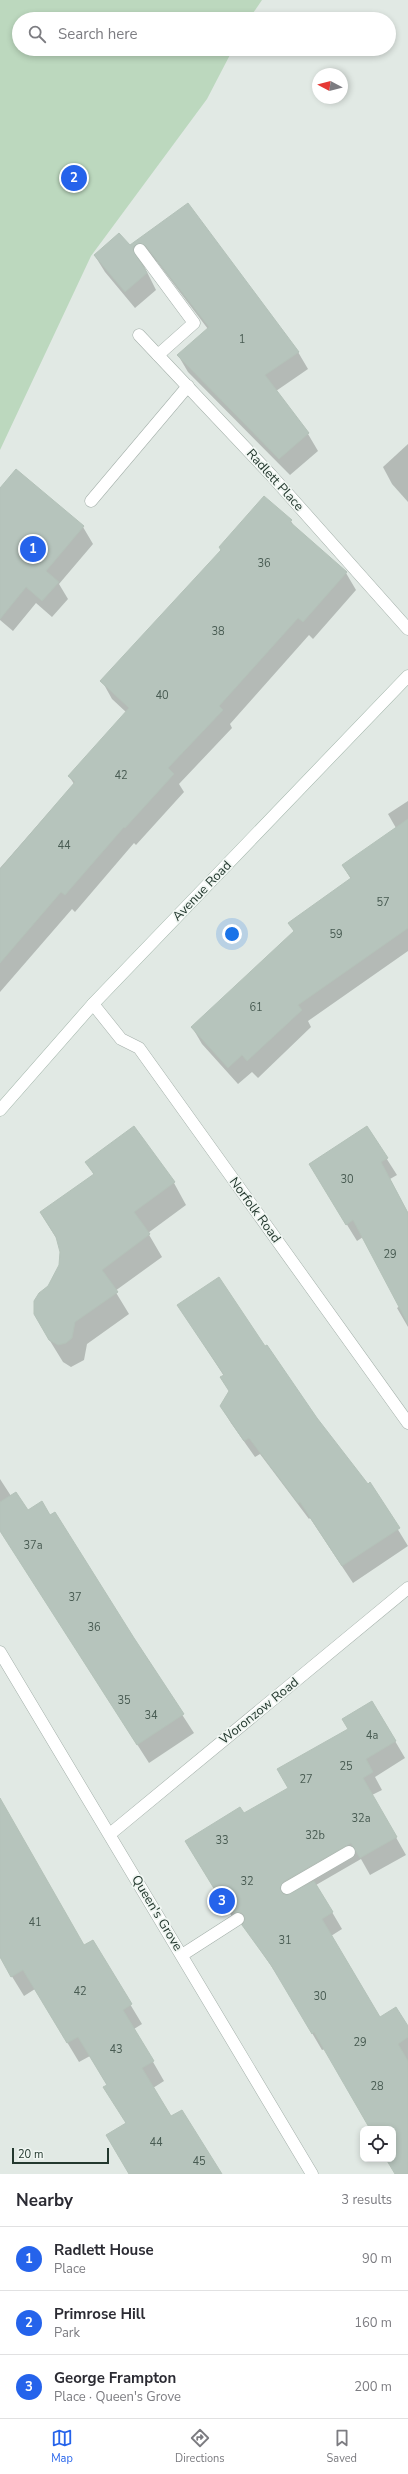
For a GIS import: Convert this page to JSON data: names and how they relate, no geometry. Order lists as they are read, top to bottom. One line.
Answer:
{"streets":{"street":["Radlett Place","Avenue Road","Norfolk Road","Woronzow Road","Queen's Grove"]},"crossings":[["Avenue Road","Norfolk Road"],["Woronzow Road","Queen's Grove"]],"house_numbers":["1","36","38","40","42","44","57","59","61","30","29","37a","37","36","35","34","4a","25","27","32a","32b","33","32","41","31","42","30","29","43","28","44","45"],"scale_bar":"20 m","north":"left","page":{"search":"Search here","pins":["2","1","3"],"scale":"20 m","heading":["Nearby","3 results"],"list":[{"mark":"1","name":"Radlett House","note":"Place","value":"90 m"},{"mark":"2","name":"Primrose Hill","note":"Park","value":"160 m"},{"mark":"3","name":"George Frampton","note":"Place · Queen's Grove","value":"200 m"}],"nav":["Map","Directions","Saved"]}}
